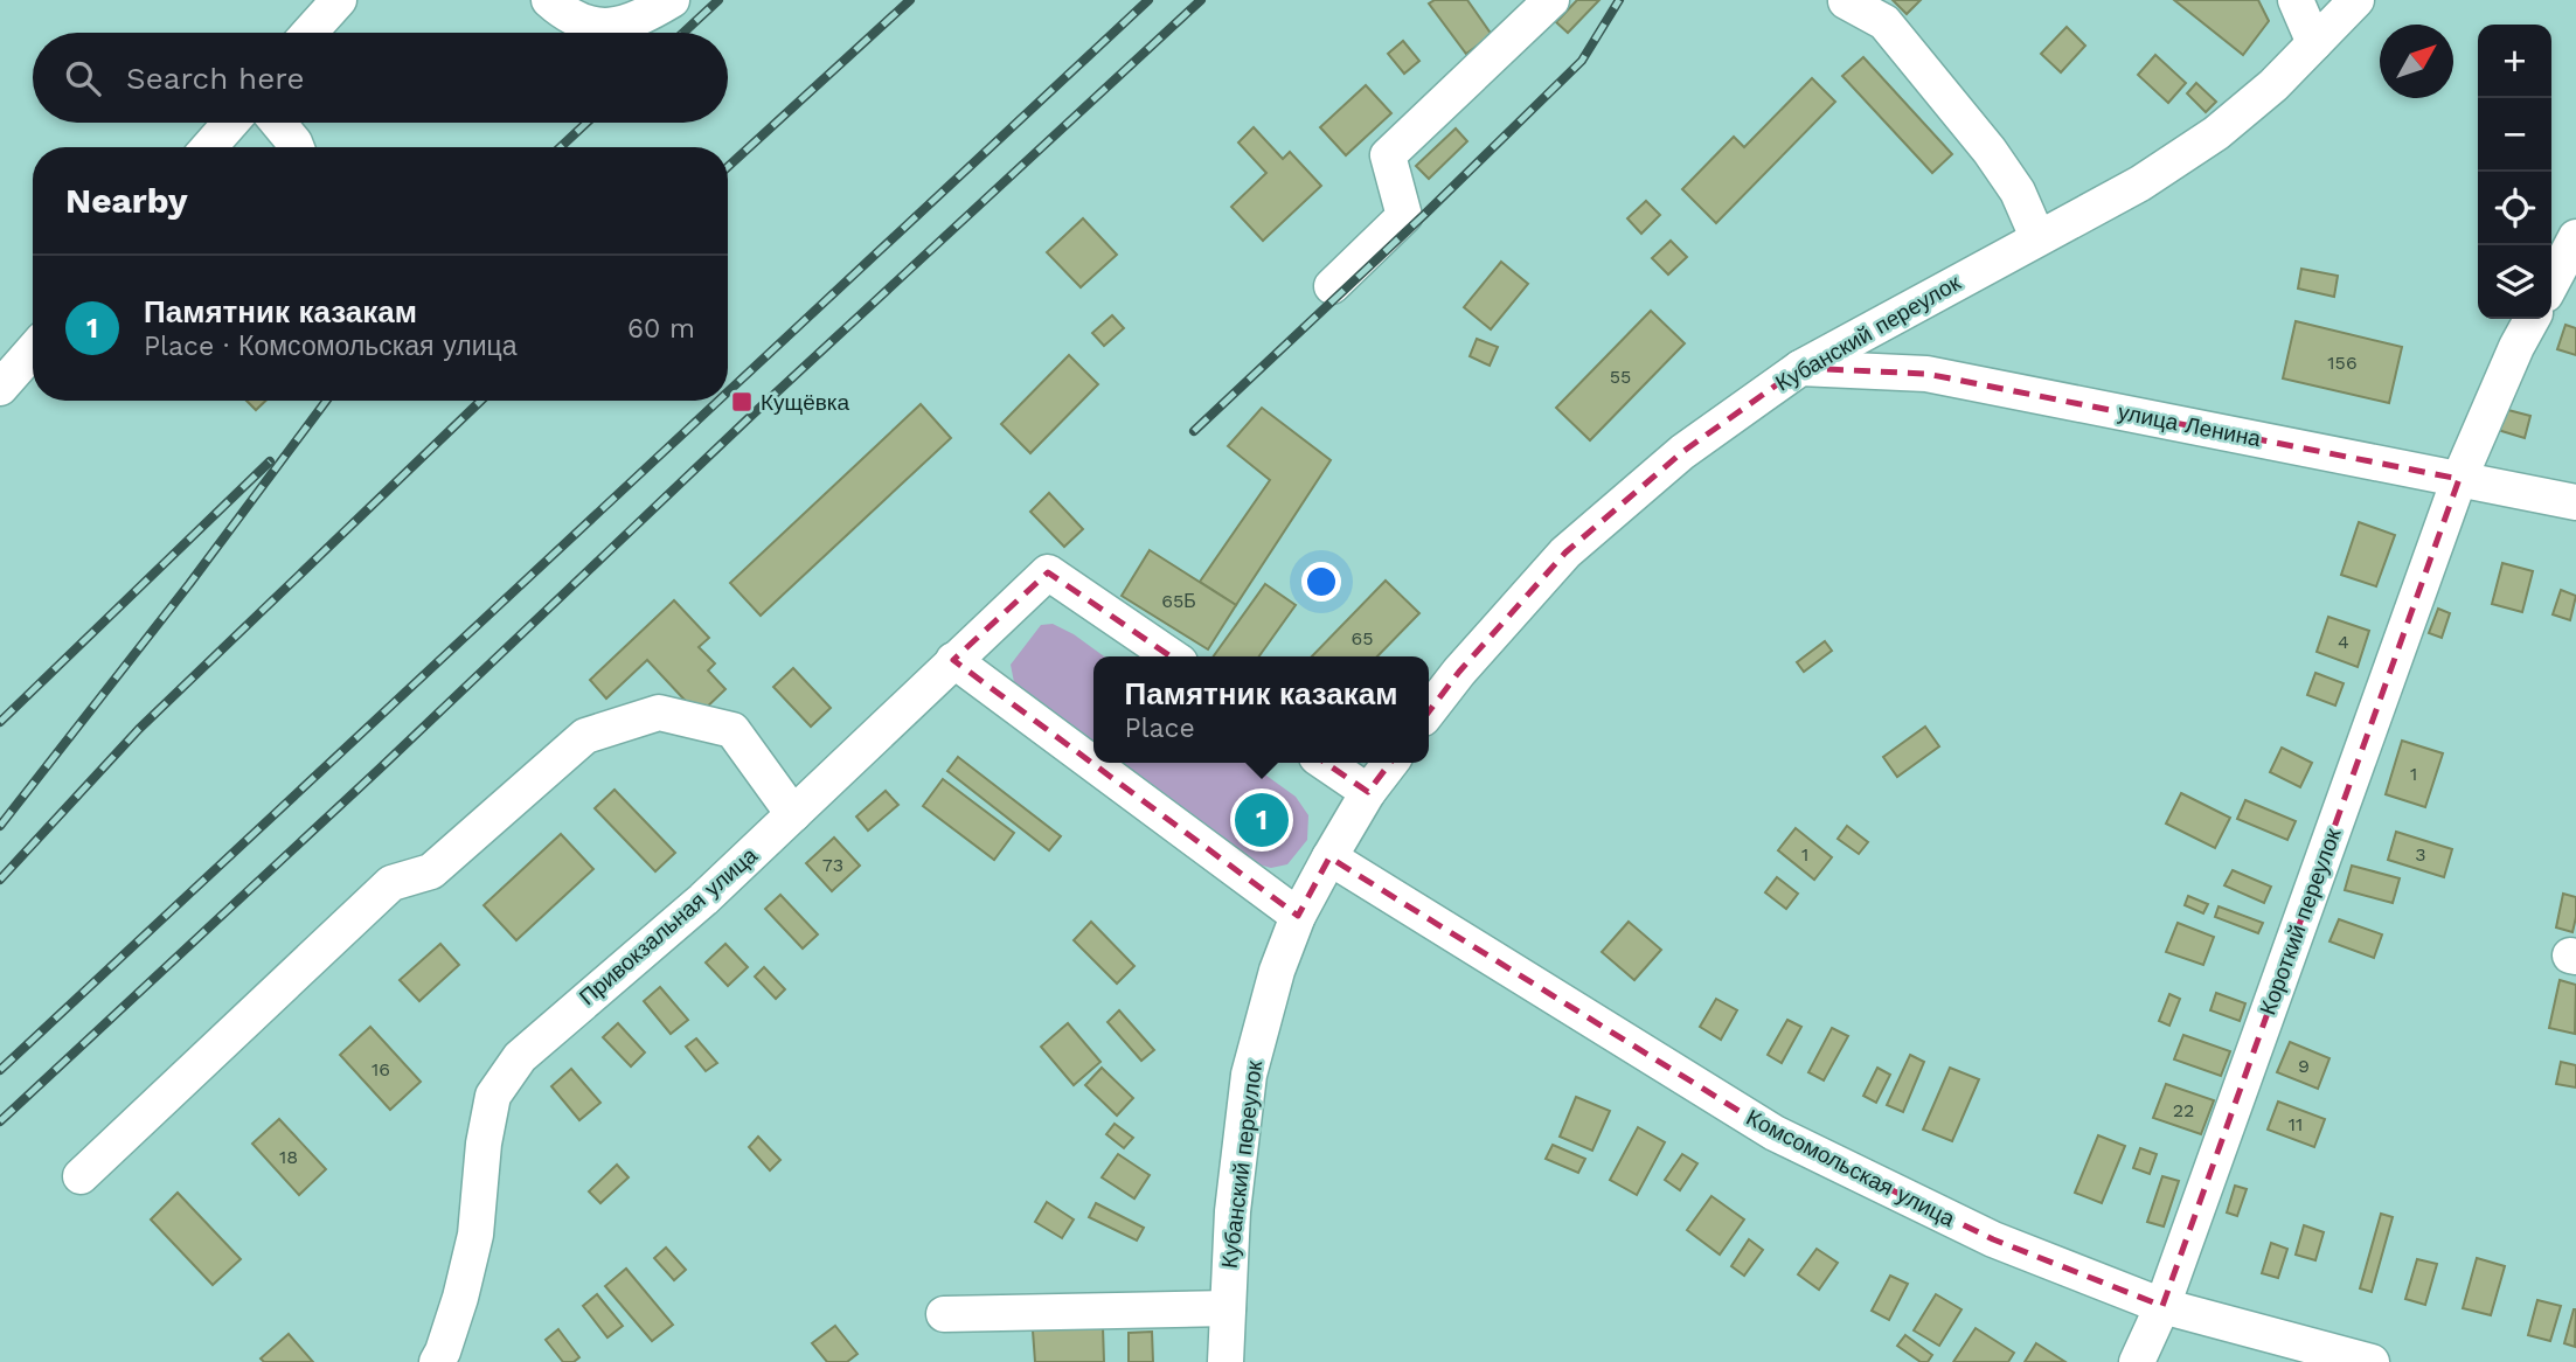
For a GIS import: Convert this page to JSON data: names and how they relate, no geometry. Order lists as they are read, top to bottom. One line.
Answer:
{"streets":{"street":["Кубанский переулок","улица Ленина","Короткий переулок","Привокзальная улица","Комсомольская улица"]},"crossings":[["Кубанский переулок","улица Ленина"],["Кубанский переулок","Комсомольская улица"],["улица Ленина","Короткий переулок"],["Короткий переулок","Комсомольская улица"]],"places":{"transit":["Кущёвка"]},"house_numbers":["156","55","65Б","65","4","1","1","3","73","9","16","22","11","18"],"north":"top right","page":{"map_buttons":["+","−"],"search":"Search here","heading":"Nearby","list":[{"mark":"1","name":"Памятник казакам","note":"Place · Комсомольская улица","value":"60 m"}],"popup":["Памятник казакам","Place"],"pins":"1"}}
